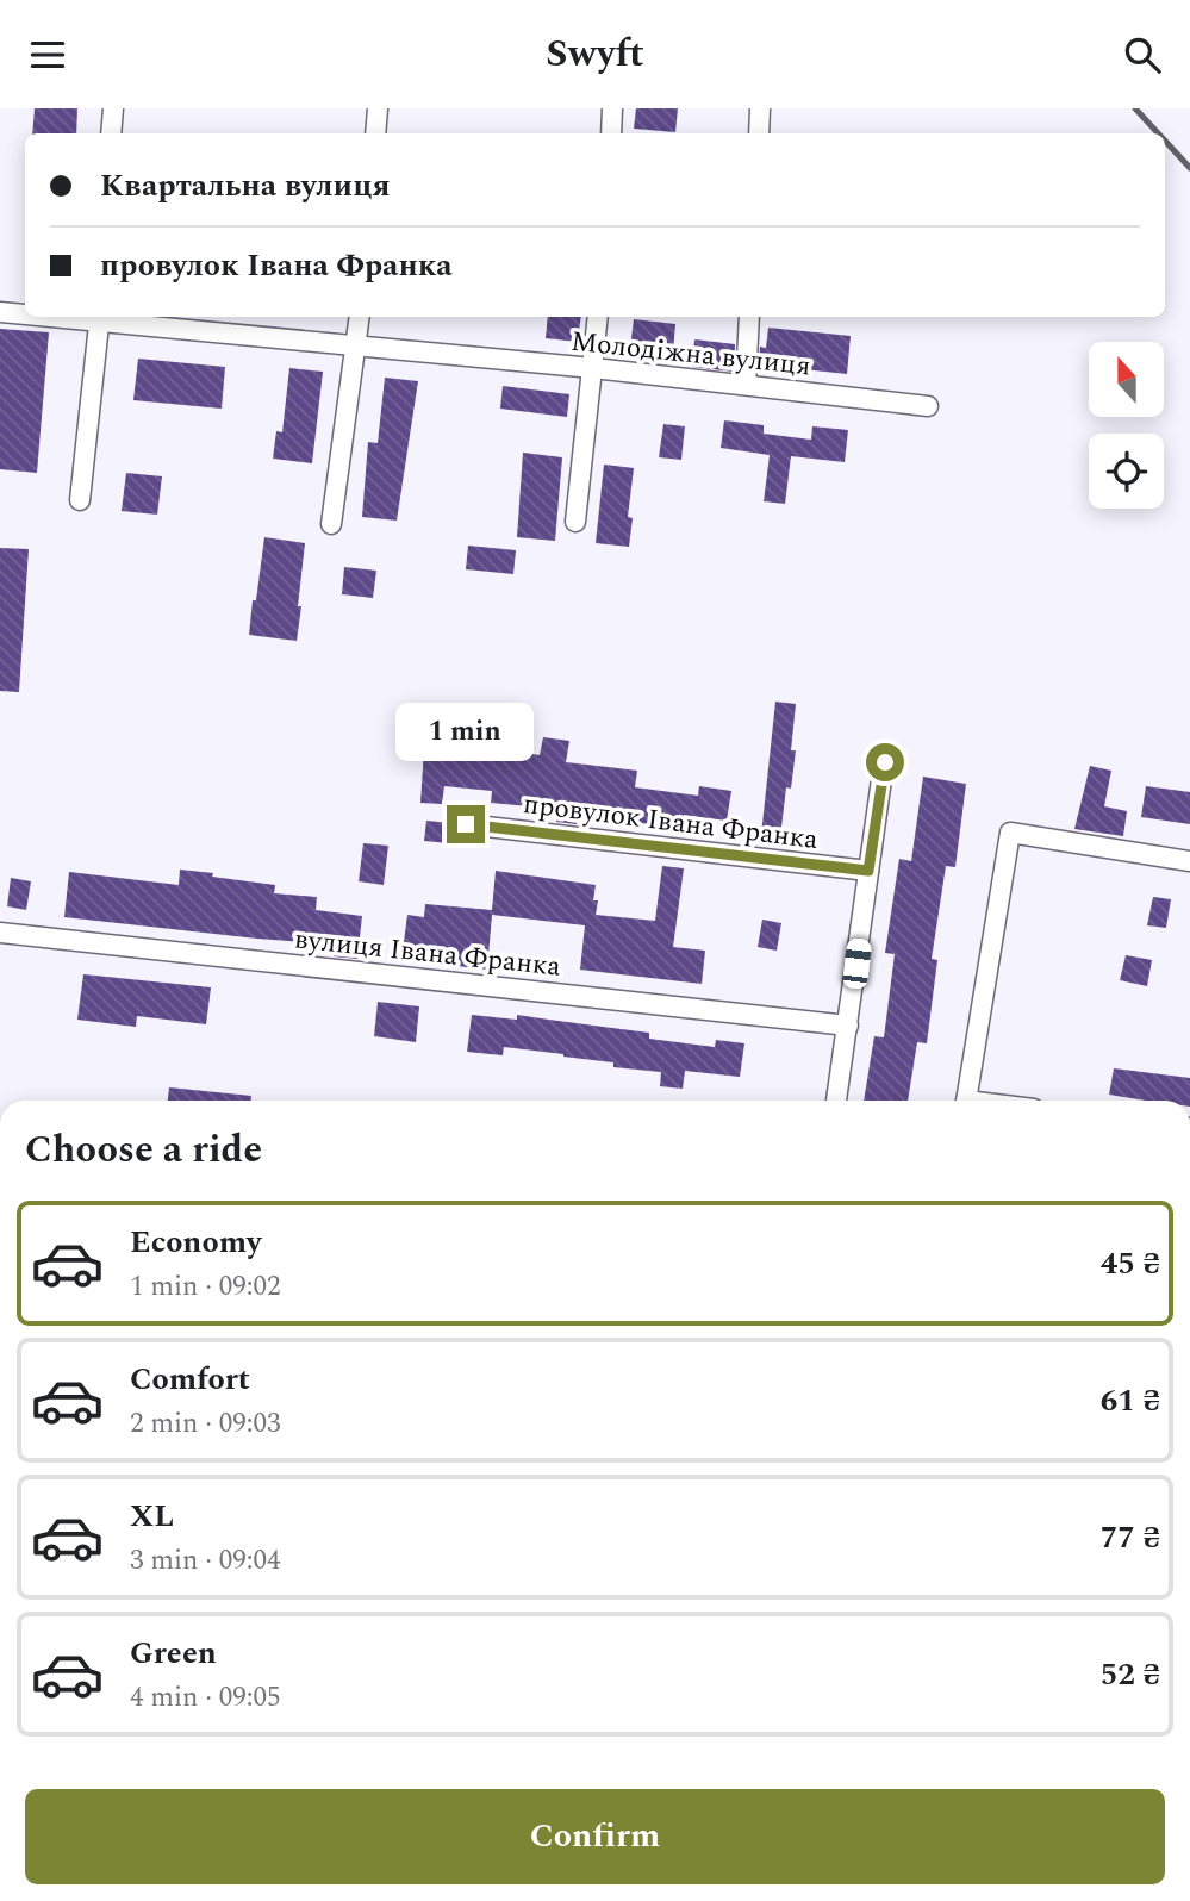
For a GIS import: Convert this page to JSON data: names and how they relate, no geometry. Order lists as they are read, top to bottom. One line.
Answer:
{"streets":{"street":["Молодіжна вулиця","провулок Івана Франка","вулиця Івана Франка"]},"north":"top","page":{"header":"Swyft","banner":["Квартальна вулиця","провулок Івана Франка"],"bubble":"1 min","heading":"Choose a ride","list":[{"name":"Economy","note":"1 min · 09:02","value":"45 ₴"},{"name":"Comfort","note":"2 min · 09:03","value":"61 ₴"},{"name":"XL","note":"3 min · 09:04","value":"77 ₴"},{"name":"Green","note":"4 min · 09:05","value":"52 ₴"}],"buttons":"Confirm"}}
